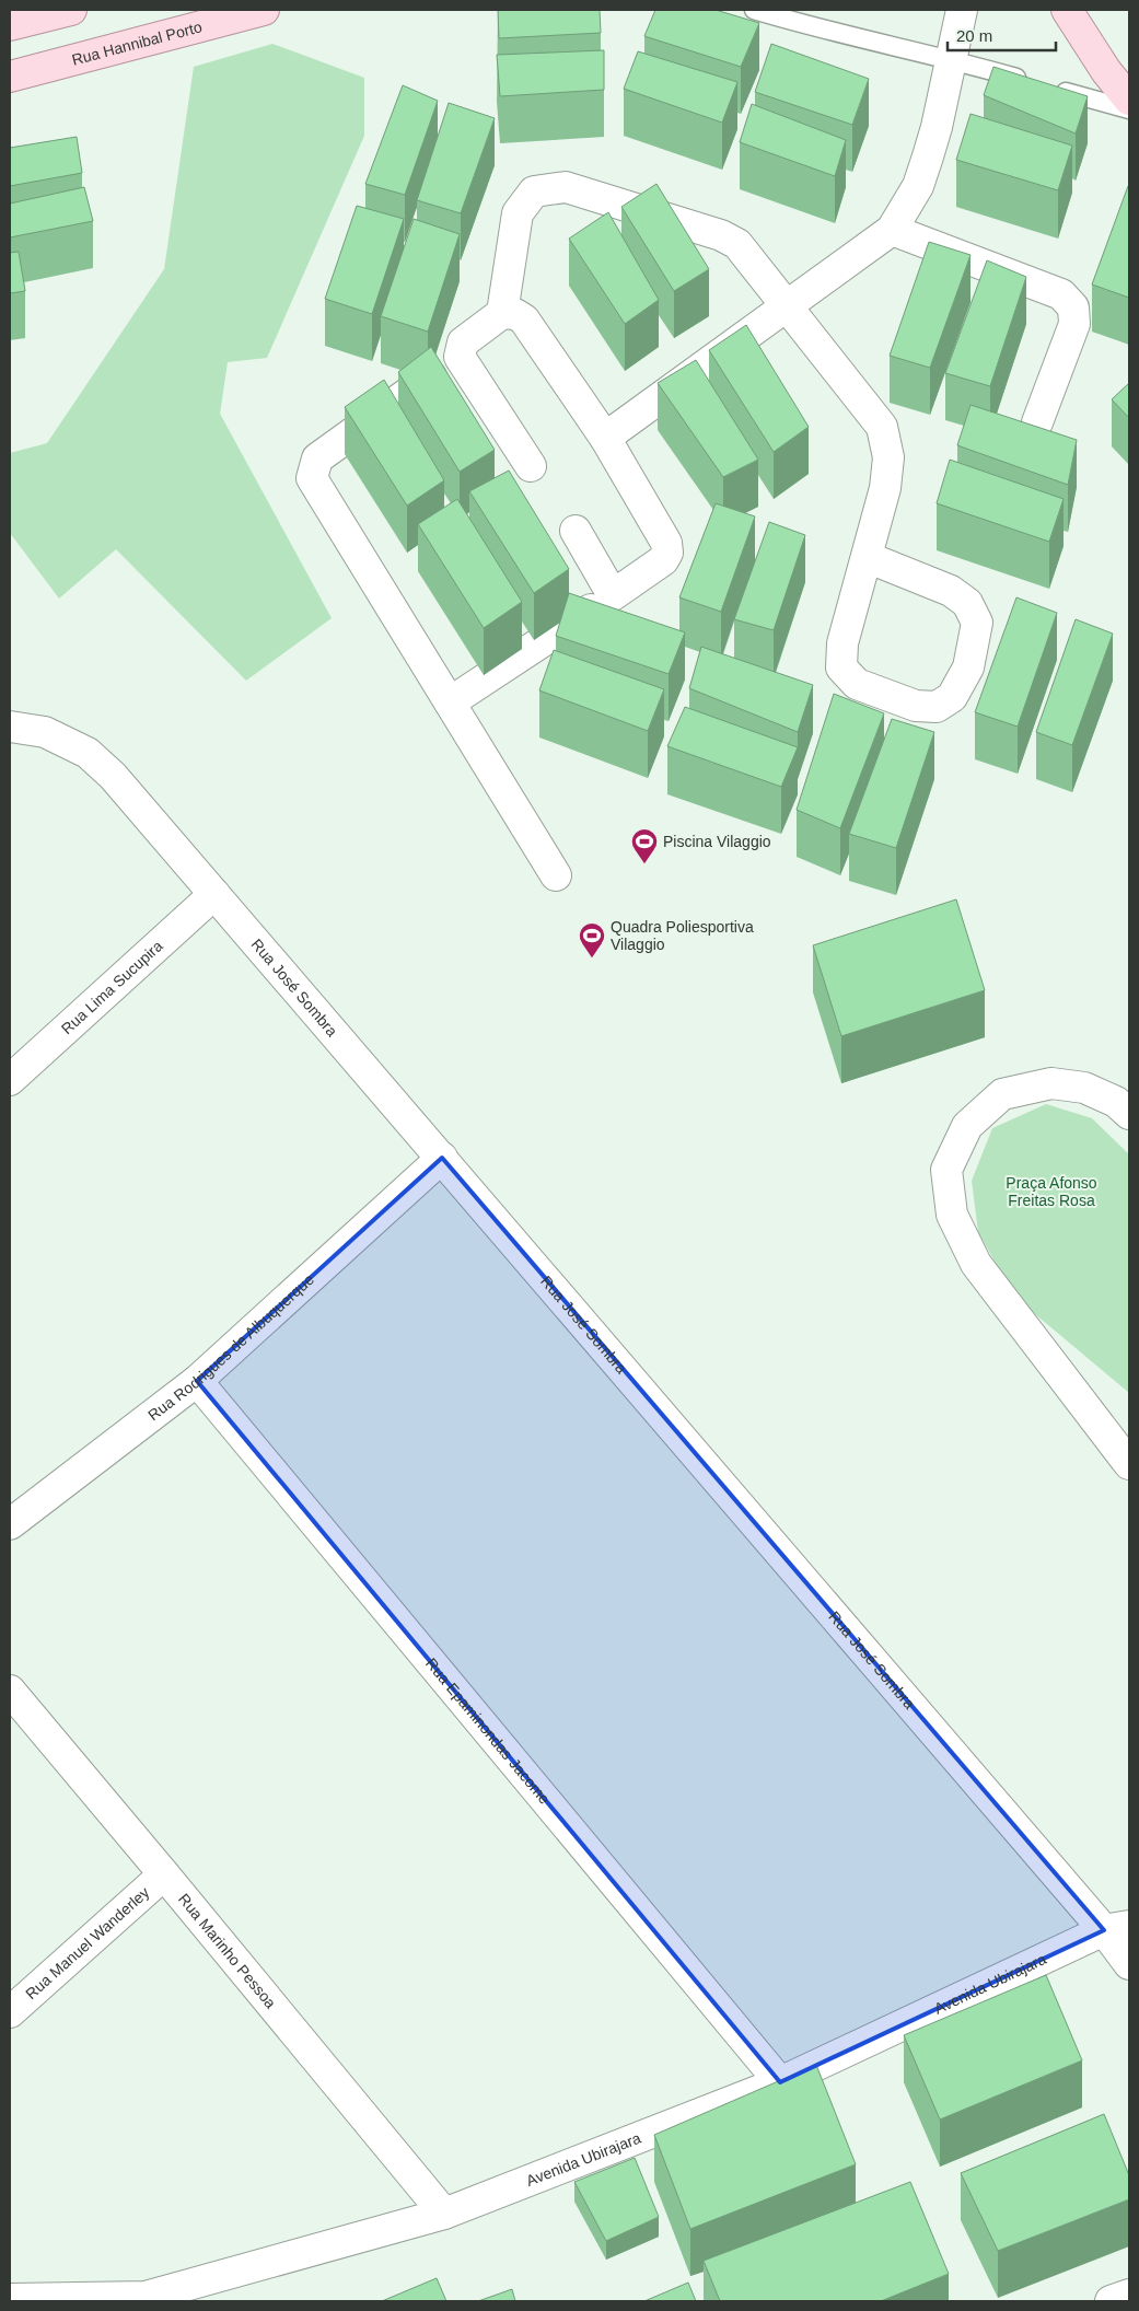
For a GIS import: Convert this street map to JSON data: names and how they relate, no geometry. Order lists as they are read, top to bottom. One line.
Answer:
{"streets":{"main road":["Rua Hannibal Porto"],"street":["Rua Lima Sucupira","Rua José Sombra","Rua Rodrigues de Albuquerque","Rua Epaminondas Jacome","Rua Manuel Wanderley","Rua Marinho Pessoa","Avenida Ubirajara"]},"crossings":[["Rua Lima Sucupira","Rua José Sombra"],["Rua José Sombra","Rua Rodrigues de Albuquerque"],["Rua José Sombra","Avenida Ubirajara"],["Rua Rodrigues de Albuquerque","Rua Epaminondas Jacome"],["Rua Epaminondas Jacome","Avenida Ubirajara"],["Rua Manuel Wanderley","Rua Marinho Pessoa"],["Rua Marinho Pessoa","Avenida Ubirajara"]],"parks":["Praça Afonso Freitas Rosa"],"places":{"sports":["Piscina Vilaggio","Quadra Poliesportiva Vilaggio"]},"scale_bar":"20 m"}
